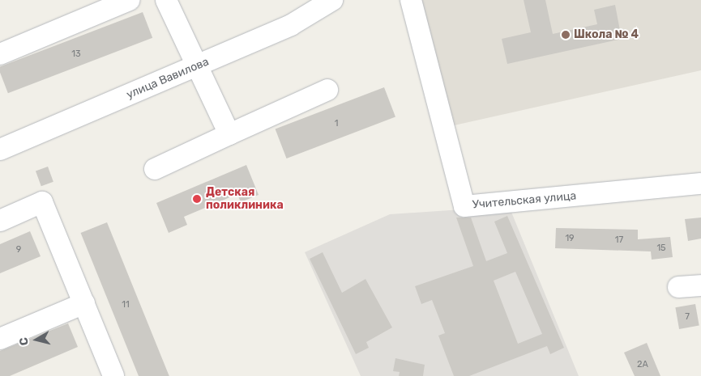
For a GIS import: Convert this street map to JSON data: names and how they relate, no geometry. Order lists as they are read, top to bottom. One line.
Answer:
{"streets":{"street":["улица Вавилова","Учительская улица"]},"places":["Школа № 4","Детская поликлиника"],"house_numbers":["13","1","19","17","15","9","11","7","2А"],"north":"left"}
